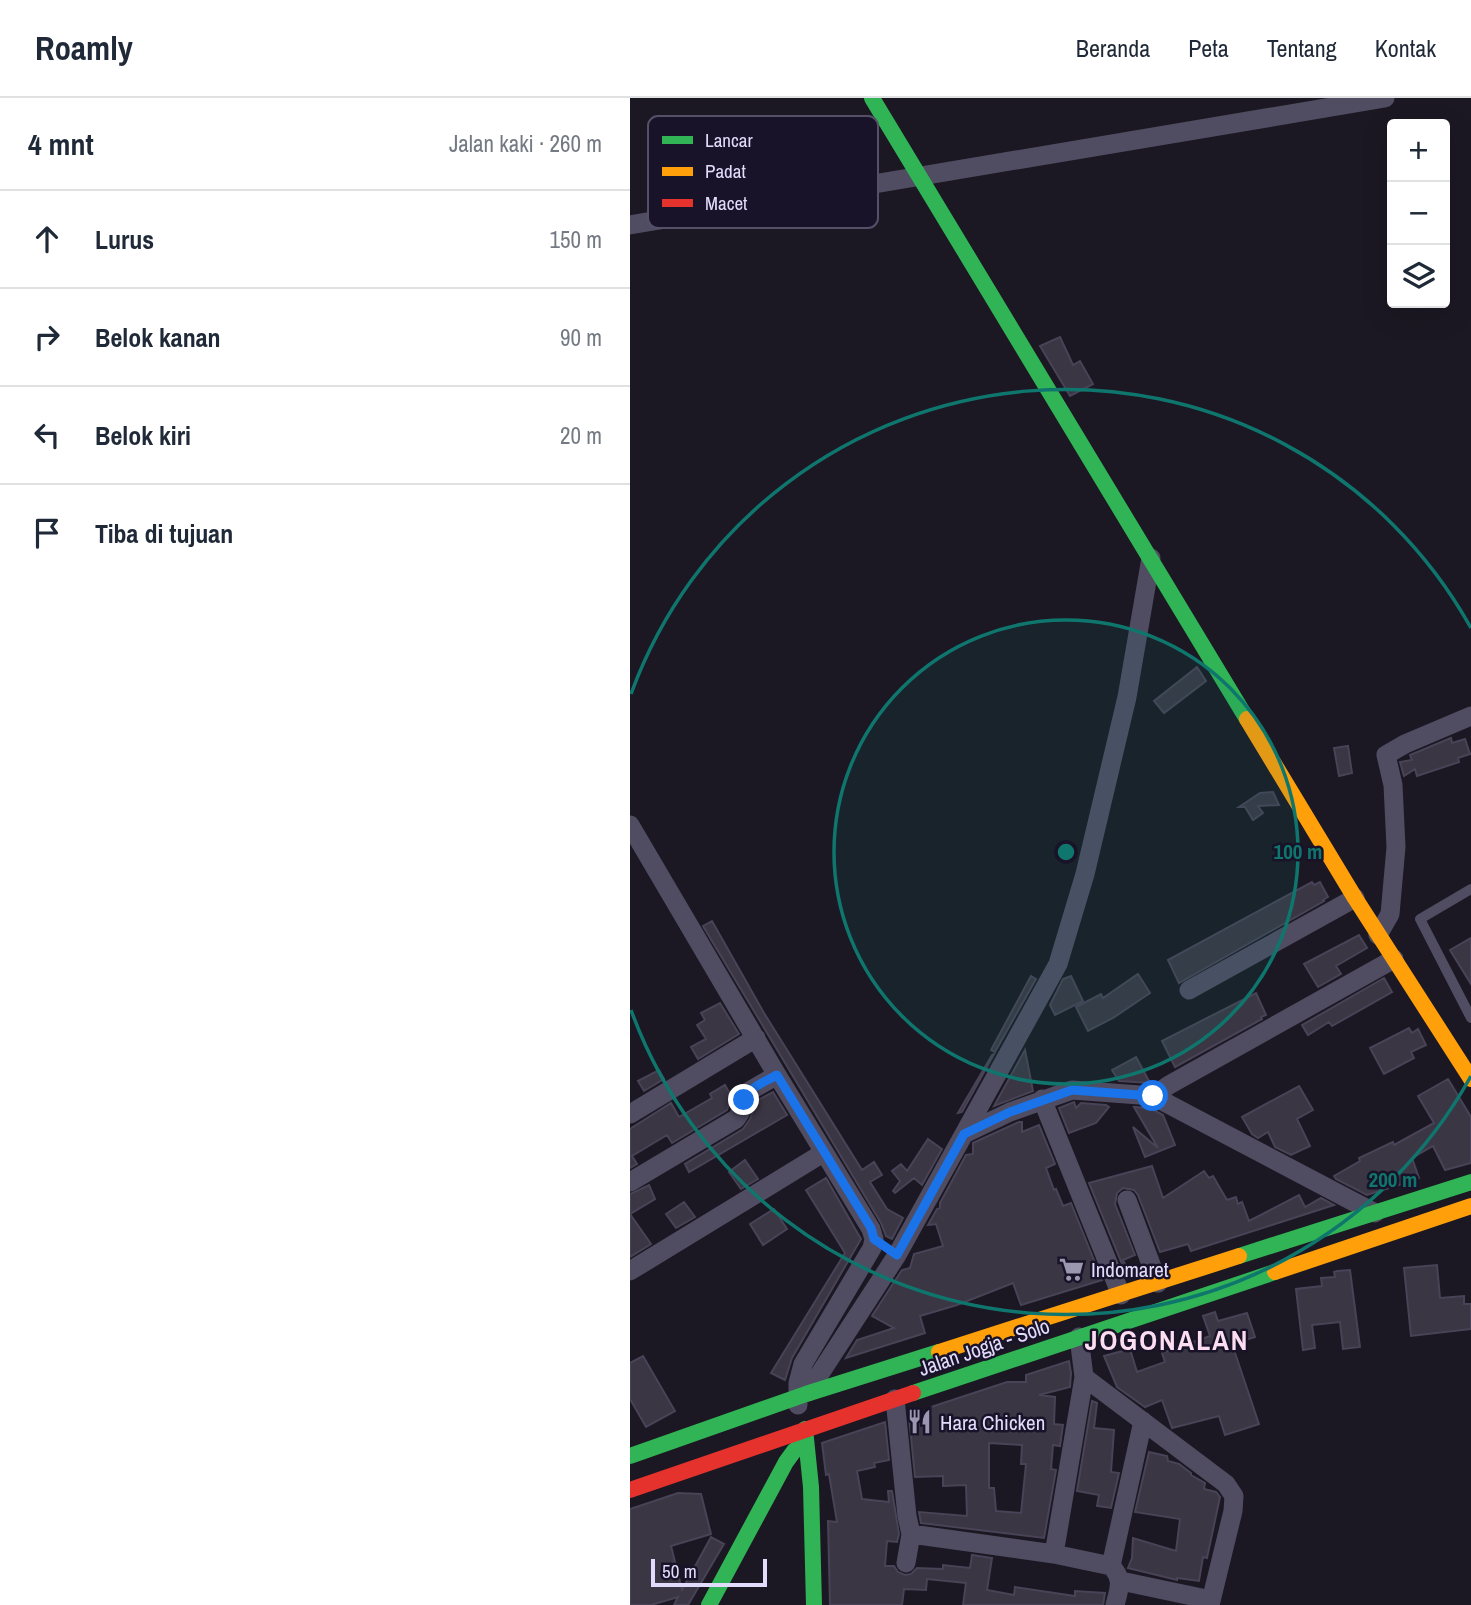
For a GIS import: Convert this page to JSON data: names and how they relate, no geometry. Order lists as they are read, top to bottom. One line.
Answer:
{"streets":{"main road":["Jalan Jogja - Solo"]},"districts":["JOGONALAN"],"places":{"supermarket":["Indomaret"],"restaurant":["Hara Chicken"]},"legend":["Lancar","Padat","Macet"],"scale_bar":"50 m","page":{"header":"Roamly","nav":["Beranda","Peta","Tentang","Kontak"],"heading":["4 mnt","Jalan kaki · 260 m"],"map_buttons":["+","−"],"list":[["Lurus","150 m"],["Belok kanan","90 m"],["Belok kiri","20 m"],"Tiba di tujuan"],"scale":"50 m"},"rings":["100 m","200 m"]}
